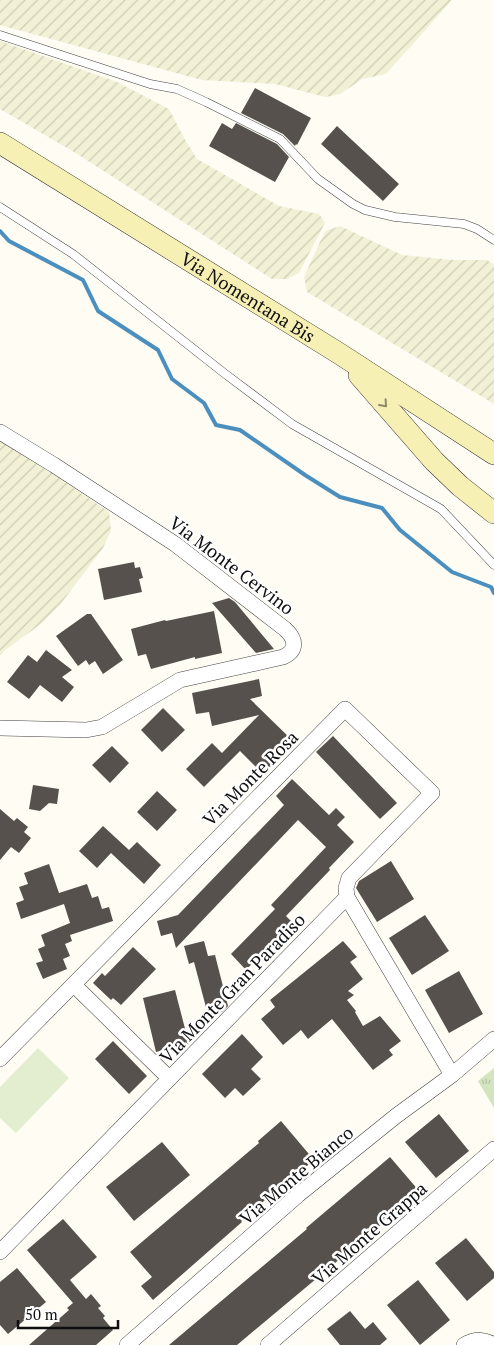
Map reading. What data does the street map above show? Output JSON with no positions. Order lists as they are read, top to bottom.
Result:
{
  "streets": {
    "main road": ["Via Nomentana Bis"],
    "street": [
      "Via Monte Cervino",
      "Via Monte Rosa",
      "Via Monte Gran Paradiso",
      "Via Monte Bianco",
      "Via Monte Grappa"
    ]
  },
  "crossings": [
    ["Via Monte Rosa", "Via Monte Gran Paradiso"]
  ],
  "scale_bar": "50 m"
}
